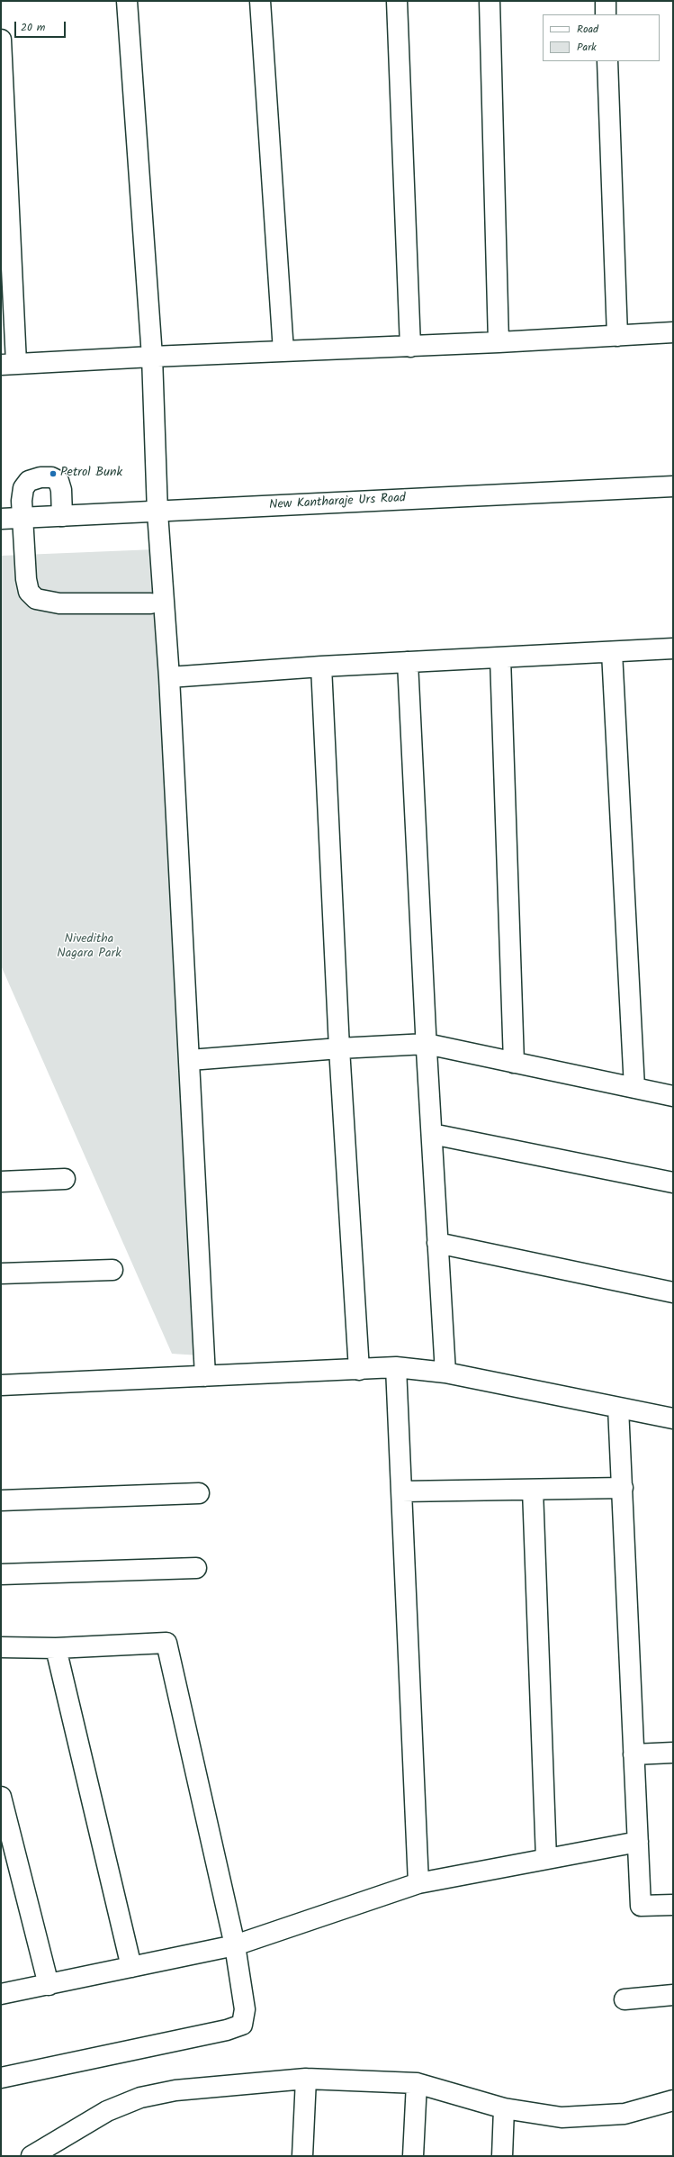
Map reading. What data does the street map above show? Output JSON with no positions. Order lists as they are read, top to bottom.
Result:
{
  "streets": {
    "street": ["New Kantharaje Urs Road"]
  },
  "parks": ["Niveditha Nagara Park"],
  "places": ["Petrol Bunk"],
  "legend": ["Road", "Park"],
  "scale_bar": "20 m"
}
